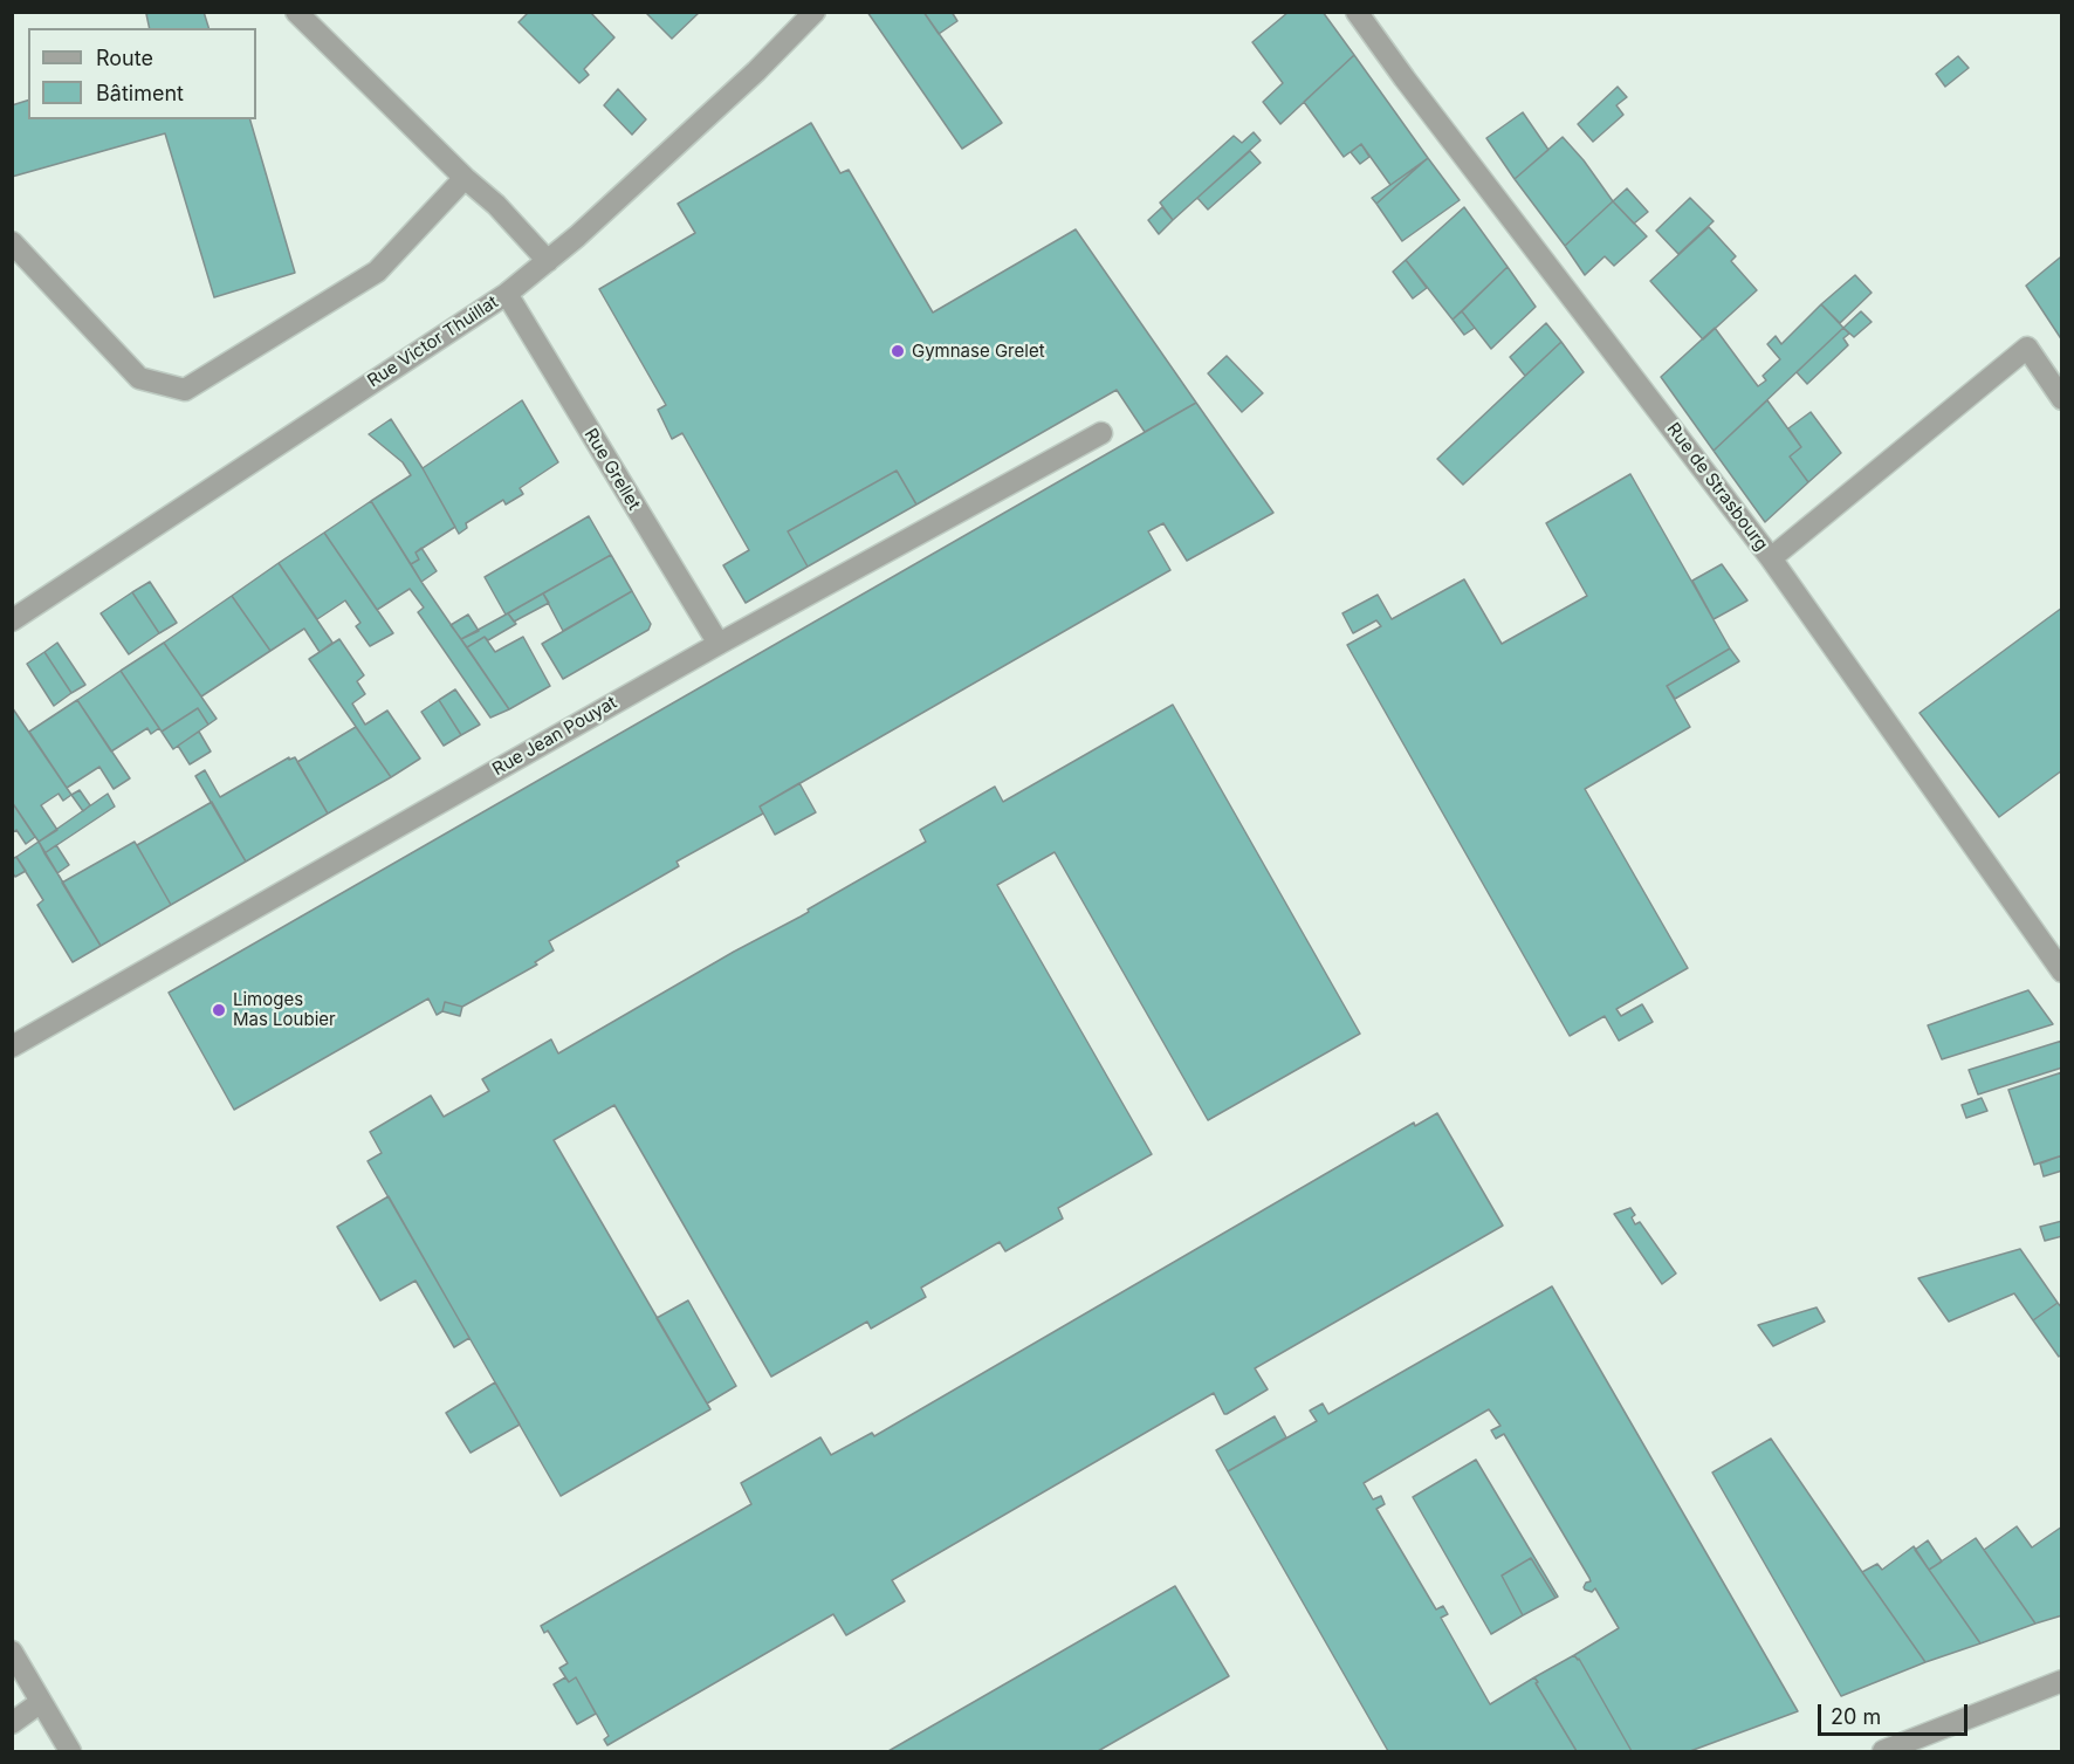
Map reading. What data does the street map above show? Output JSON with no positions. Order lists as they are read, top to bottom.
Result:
{
  "streets": {
    "street": [
      "Rue Victor Thuillat",
      "Rue Grellet",
      "Rue de Strasbourg",
      "Rue Jean Pouyat"
    ]
  },
  "crossings": [
    ["Rue Victor Thuillat", "Rue Grellet"],
    ["Rue Grellet", "Rue Jean Pouyat"]
  ],
  "places": ["Gymnase Grelet", "Limoges Mas Loubier"],
  "legend": ["Route", "Bâtiment"],
  "scale_bar": "20 m"
}
